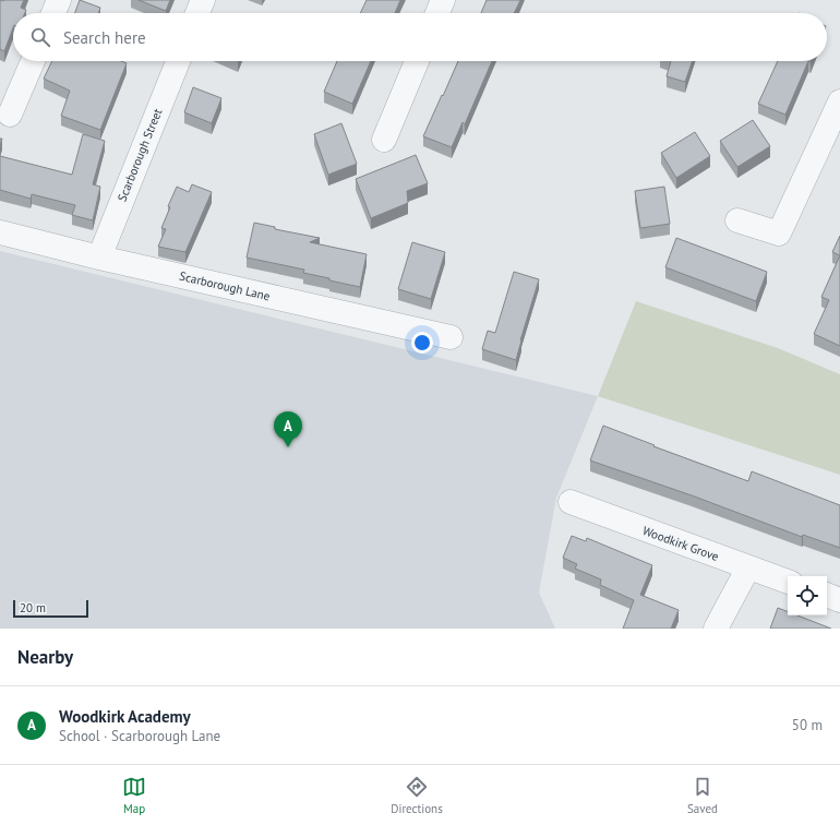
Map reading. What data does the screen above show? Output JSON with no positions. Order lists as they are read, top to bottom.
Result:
{
  "streets": {
    "street": ["Scarborough Street", "Scarborough Lane", "Woodkirk Grove"]
  },
  "crossings": [
    ["Scarborough Street", "Scarborough Lane"]
  ],
  "scale_bar": "20 m",
  "page": {
    "search": "Search here",
    "pins": "A",
    "scale": "20 m",
    "heading": "Nearby",
    "list": [
      {
        "mark": "A",
        "name": "Woodkirk Academy",
        "note": "School · Scarborough Lane",
        "value": "50 m"
      }
    ],
    "nav": ["Map", "Directions", "Saved"]
  }
}
